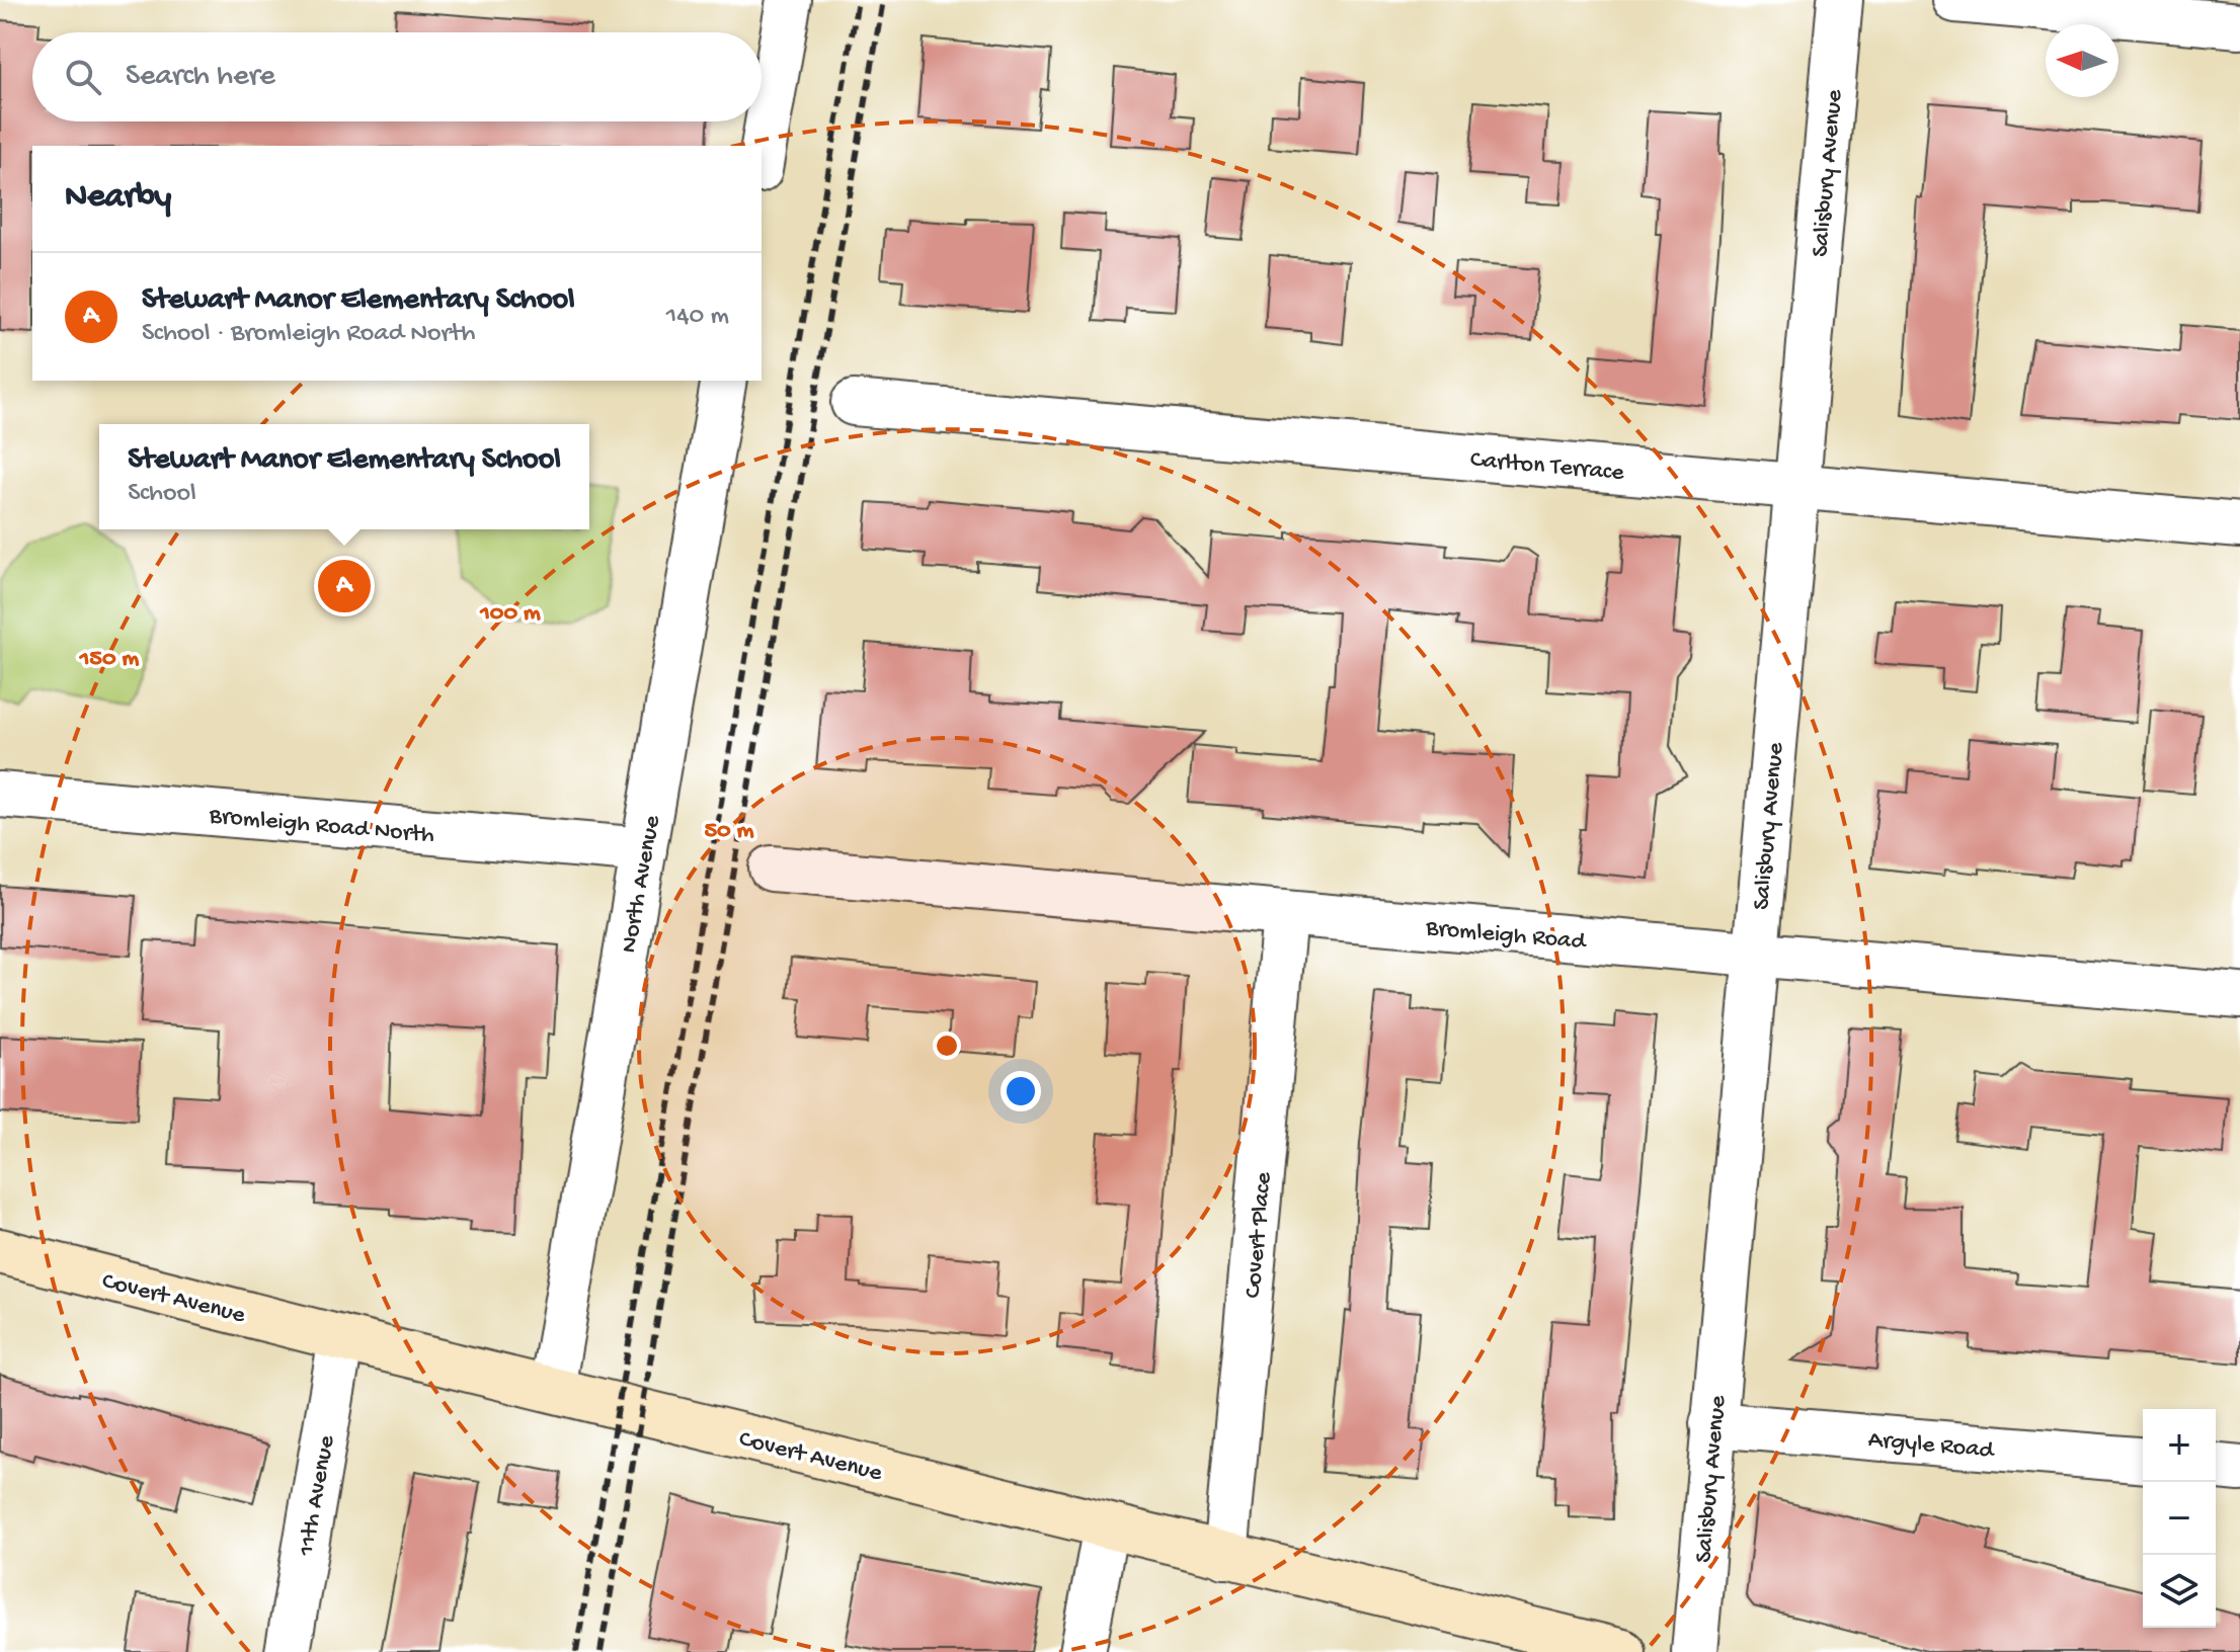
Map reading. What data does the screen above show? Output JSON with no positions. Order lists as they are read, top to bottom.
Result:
{
  "streets": {
    "main road": ["Covert Avenue"],
    "street": [
      "Salisbury Avenue",
      "Carlton Terrace",
      "Bromleigh Road North",
      "North Avenue",
      "Bromleigh Road",
      "Covert Place",
      "Argyle Road",
      "11th Avenue"
    ]
  },
  "crossings": [
    ["Salisbury Avenue", "Carlton Terrace"],
    ["Salisbury Avenue", "Bromleigh Road"],
    ["Salisbury Avenue", "Argyle Road"],
    ["Bromleigh Road North", "North Avenue"],
    ["North Avenue", "Covert Avenue"],
    ["Bromleigh Road", "Covert Place"],
    ["Covert Place", "Covert Avenue"],
    ["Covert Avenue", "11th Avenue"]
  ],
  "north": "left",
  "page": {
    "search": "Search here",
    "heading": "Nearby",
    "list": [
      {
        "mark": "A",
        "name": "Stewart Manor Elementary School",
        "note": "School · Bromleigh Road North",
        "value": "140 m"
      }
    ],
    "popup": ["Stewart Manor Elementary School", "School"],
    "pins": "A",
    "map_buttons": ["+", "−"]
  },
  "rings": ["100 m", "150 m", "50 m"]
}
